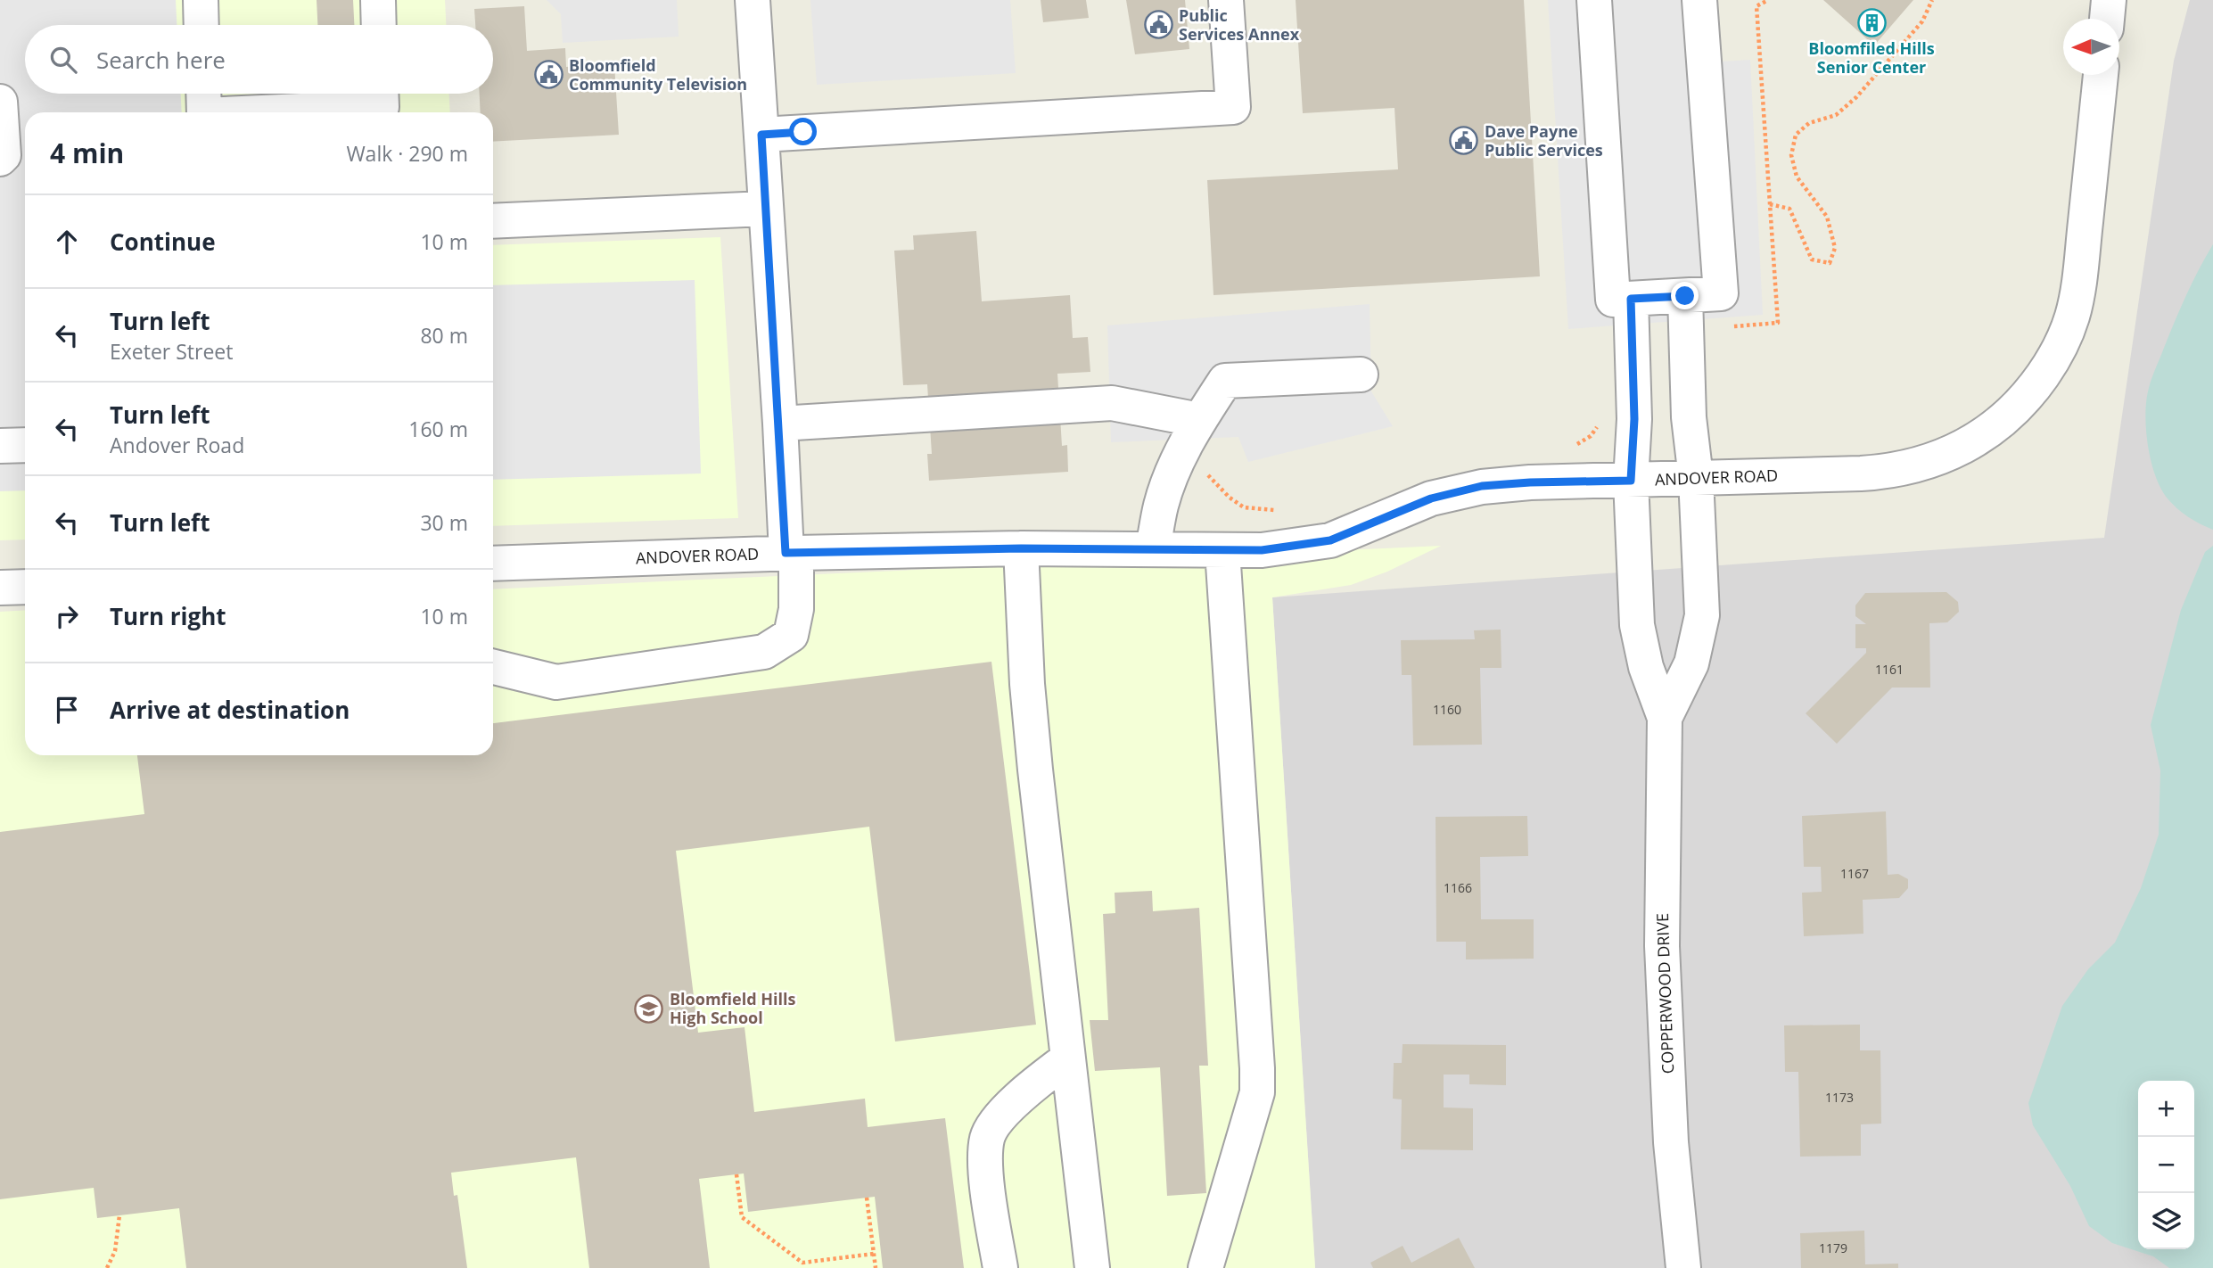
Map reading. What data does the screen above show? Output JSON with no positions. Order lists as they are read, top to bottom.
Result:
{
  "streets": {
    "street": ["ANDOVER ROAD", "COPPERWOOD DRIVE"]
  },
  "crossings": [
    ["ANDOVER ROAD", "COPPERWOOD DRIVE"]
  ],
  "places": {
    "building": ["Bloomfiled Hills Senior Center"],
    "public building": ["Public Services Annex", "Bloomfield Community Television", "Dave Payne Public Services"],
    "school or university": ["Bloomfield Hills High School"]
  },
  "house_numbers": [
    "1161",
    "1160",
    "1167",
    "1166",
    "1173",
    "1179"
  ],
  "north": "left",
  "page": {
    "search": "Search here",
    "heading": ["4 min", "Walk · 290 m"],
    "list": [
      ["Continue", "10 m"],
      ["Turn left", "Exeter Street", "80 m"],
      ["Turn left", "Andover Road", "160 m"],
      ["Turn left", "30 m"],
      ["Turn right", "10 m"],
      "Arrive at destination"
    ],
    "map_buttons": ["+", "−"]
  }
}
